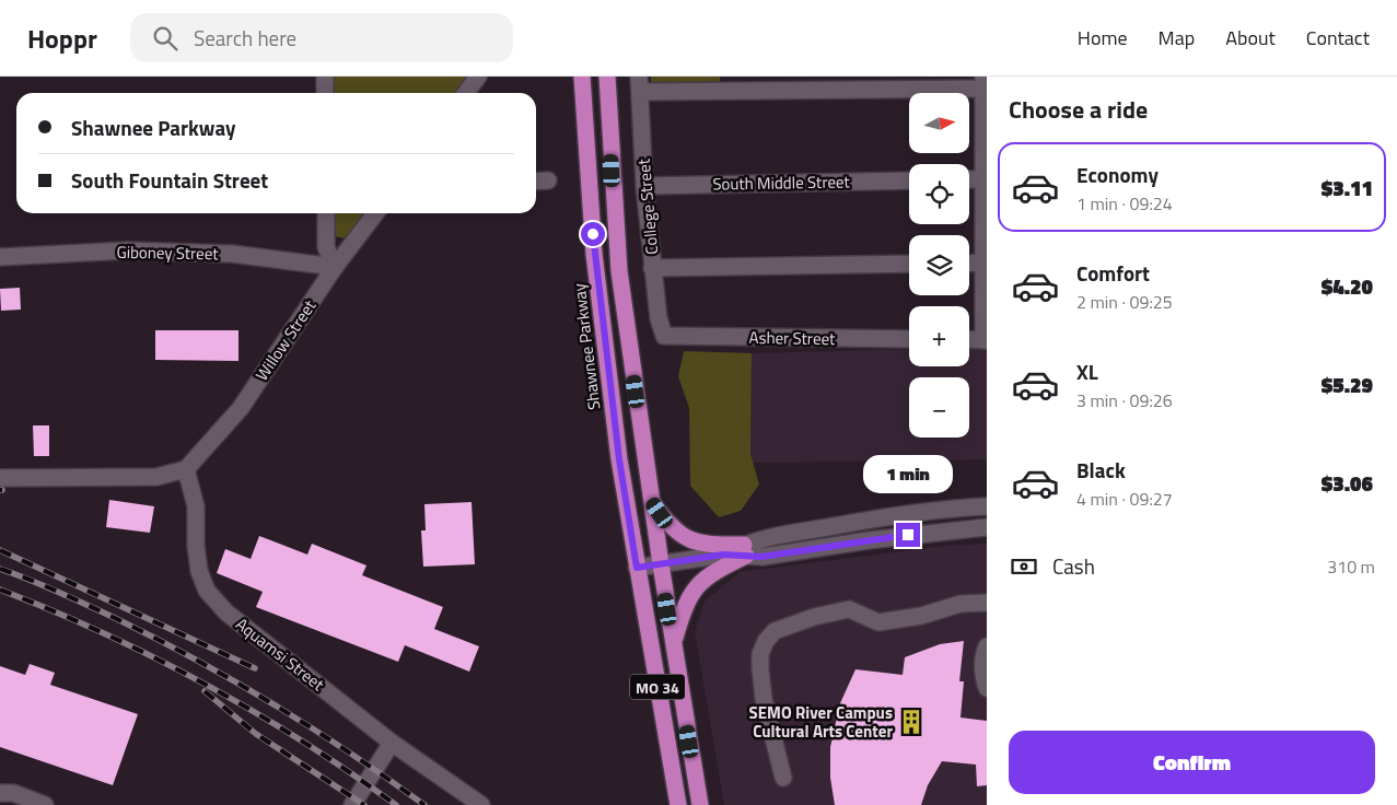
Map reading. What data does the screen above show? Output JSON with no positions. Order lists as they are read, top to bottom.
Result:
{
  "streets": {
    "highway": ["Shawnee Parkway", "MO 34"],
    "street": [
      "South Middle Street",
      "College Street",
      "Giboney Street",
      "Asher Street",
      "Willow Street",
      "Aquamsi Street"
    ]
  },
  "crossings": [
    ["South Middle Street", "College Street"],
    ["College Street", "Asher Street"],
    ["Giboney Street", "Willow Street"],
    ["Willow Street", "Aquamsi Street"]
  ],
  "places": {
    "building": ["SEMO River Campus Cultural Arts Center"]
  },
  "north": "right",
  "page": {
    "header": "Hoppr",
    "search": "Search here",
    "nav": [
      "Home",
      "Map",
      "About",
      "Contact"
    ],
    "heading": "Choose a ride",
    "map_buttons": ["+", "−"],
    "banner": ["Shawnee Parkway", "South Fountain Street"],
    "list": [
      {
        "name": "Economy",
        "note": "1 min · 09:24",
        "value": "$3.11"
      },
      {
        "name": "Comfort",
        "note": "2 min · 09:25",
        "value": "$4.20"
      },
      {
        "name": "XL",
        "note": "3 min · 09:26",
        "value": "$5.29"
      },
      {
        "name": "Black",
        "note": "4 min · 09:27",
        "value": "$3.06"
      }
    ],
    "bubble": "1 min",
    "pay": ["Cash", "310 m"],
    "buttons": "Confirm"
  }
}
